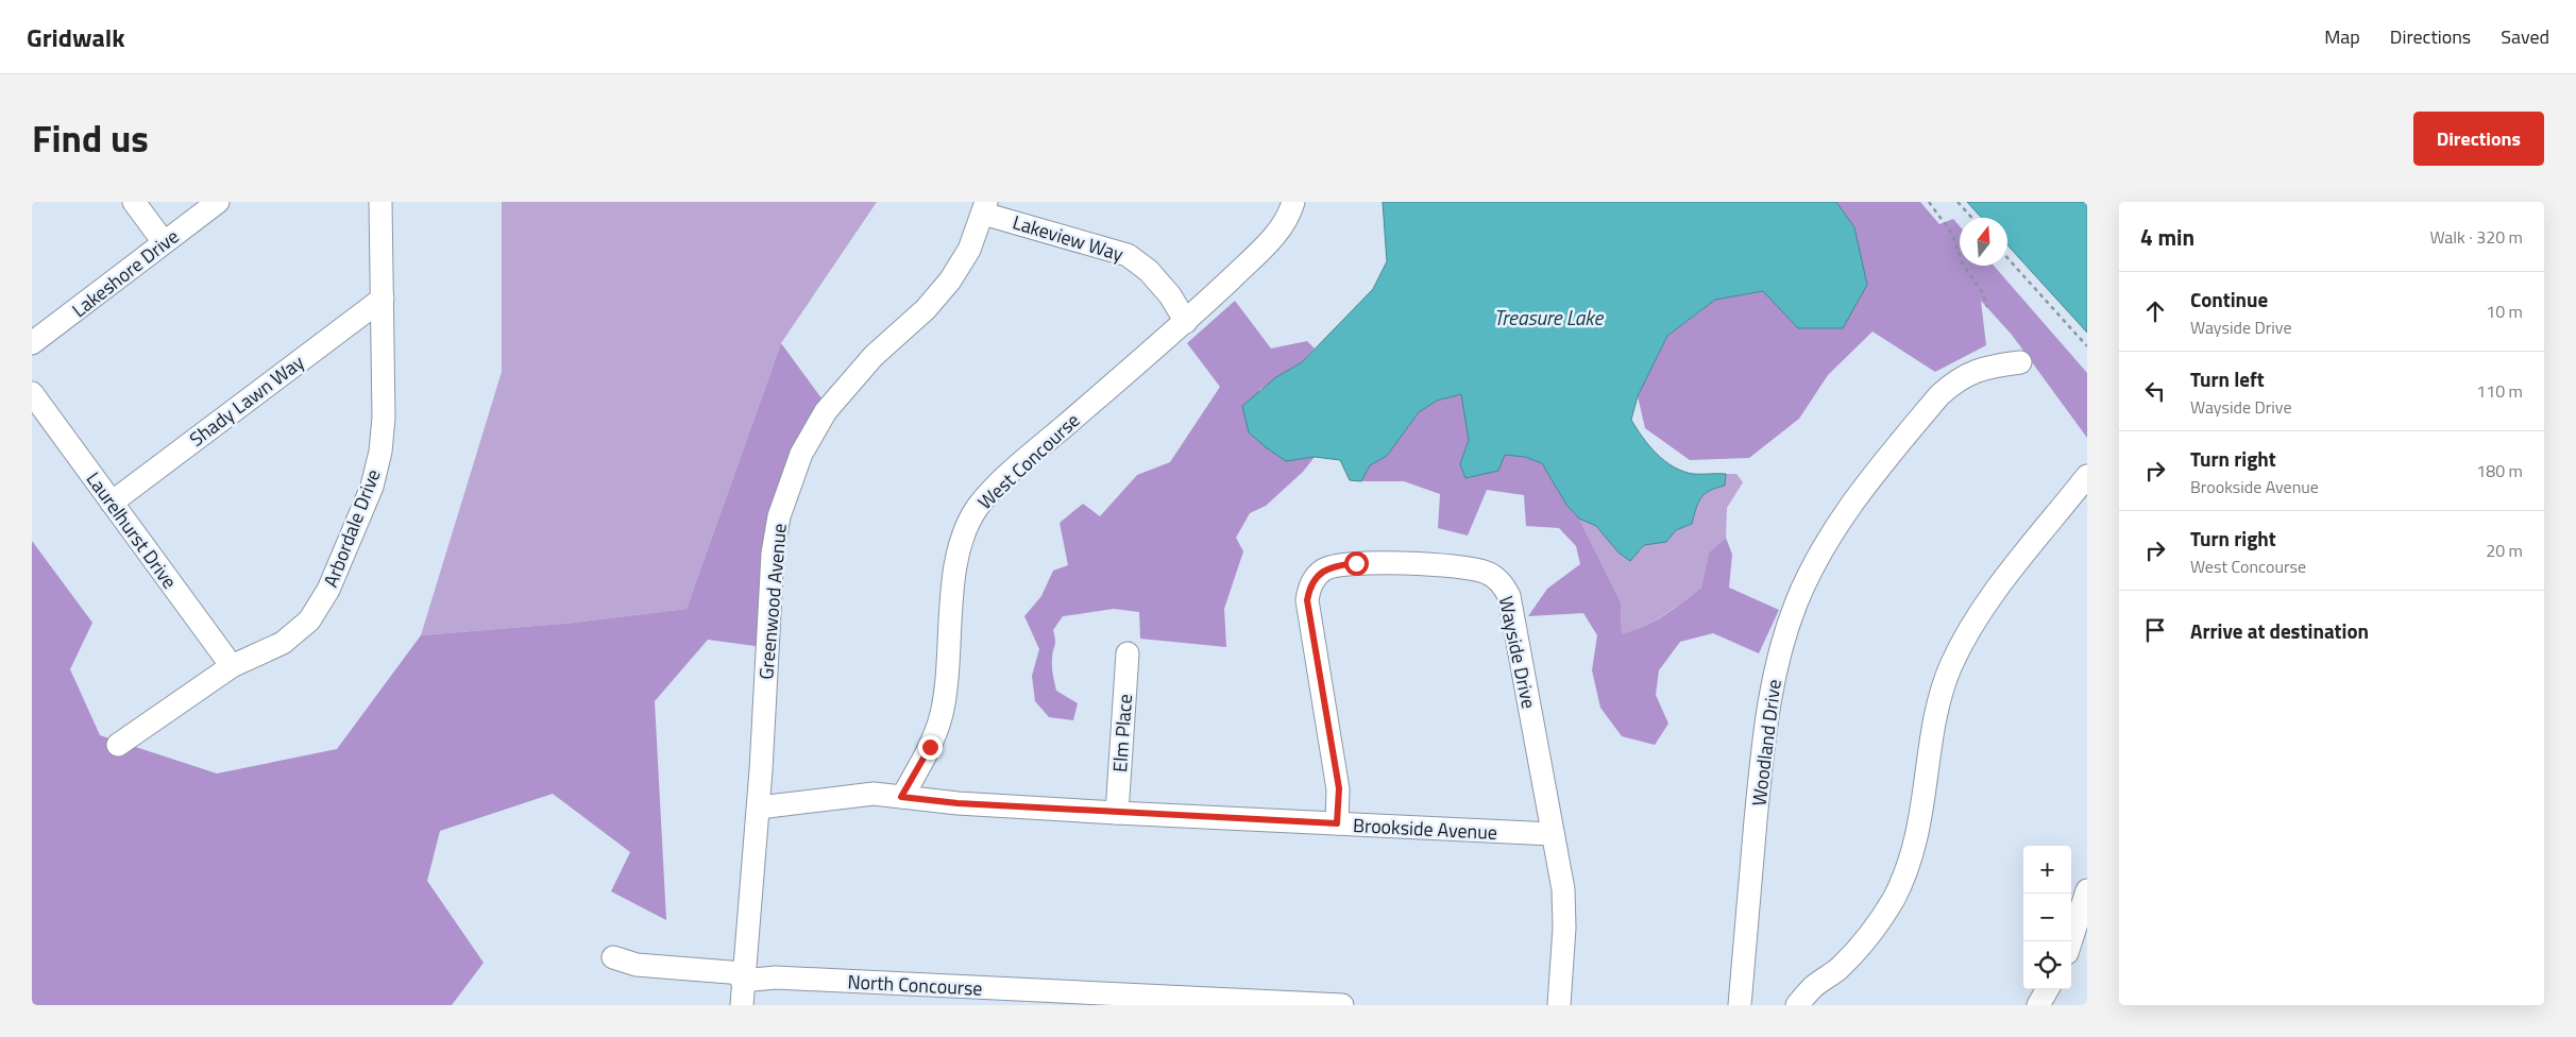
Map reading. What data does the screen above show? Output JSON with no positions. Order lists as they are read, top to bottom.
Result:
{
  "streets": {
    "street": [
      "Lakeview Way",
      "Lakeshore Drive",
      "Shady Lawn Way",
      "West Concourse",
      "Arbordale Drive",
      "Laurelhurst Drive",
      "Greenwood Avenue",
      "Wayside Drive",
      "Elm Place",
      "Woodland Drive",
      "Brookside Avenue",
      "North Concourse"
    ]
  },
  "crossings": [
    ["Lakeview Way", "West Concourse"],
    ["Lakeview Way", "Greenwood Avenue"],
    ["Shady Lawn Way", "Arbordale Drive"],
    ["Shady Lawn Way", "Laurelhurst Drive"],
    ["West Concourse", "Brookside Avenue"],
    ["Arbordale Drive", "Laurelhurst Drive"],
    ["Greenwood Avenue", "Brookside Avenue"],
    ["Greenwood Avenue", "North Concourse"],
    ["Wayside Drive", "Brookside Avenue"],
    ["Elm Place", "Brookside Avenue"]
  ],
  "water": ["Treasure Lake"],
  "north": "top",
  "page": {
    "header": "Gridwalk",
    "nav": ["Map", "Directions", "Saved"],
    "title": "Find us",
    "buttons": "Directions",
    "heading": ["4 min", "Walk · 320 m"],
    "list": [
      ["Continue", "Wayside Drive", "10 m"],
      ["Turn left", "Wayside Drive", "110 m"],
      ["Turn right", "Brookside Avenue", "180 m"],
      ["Turn right", "West Concourse", "20 m"],
      "Arrive at destination"
    ],
    "map_buttons": ["+", "−"]
  }
}
